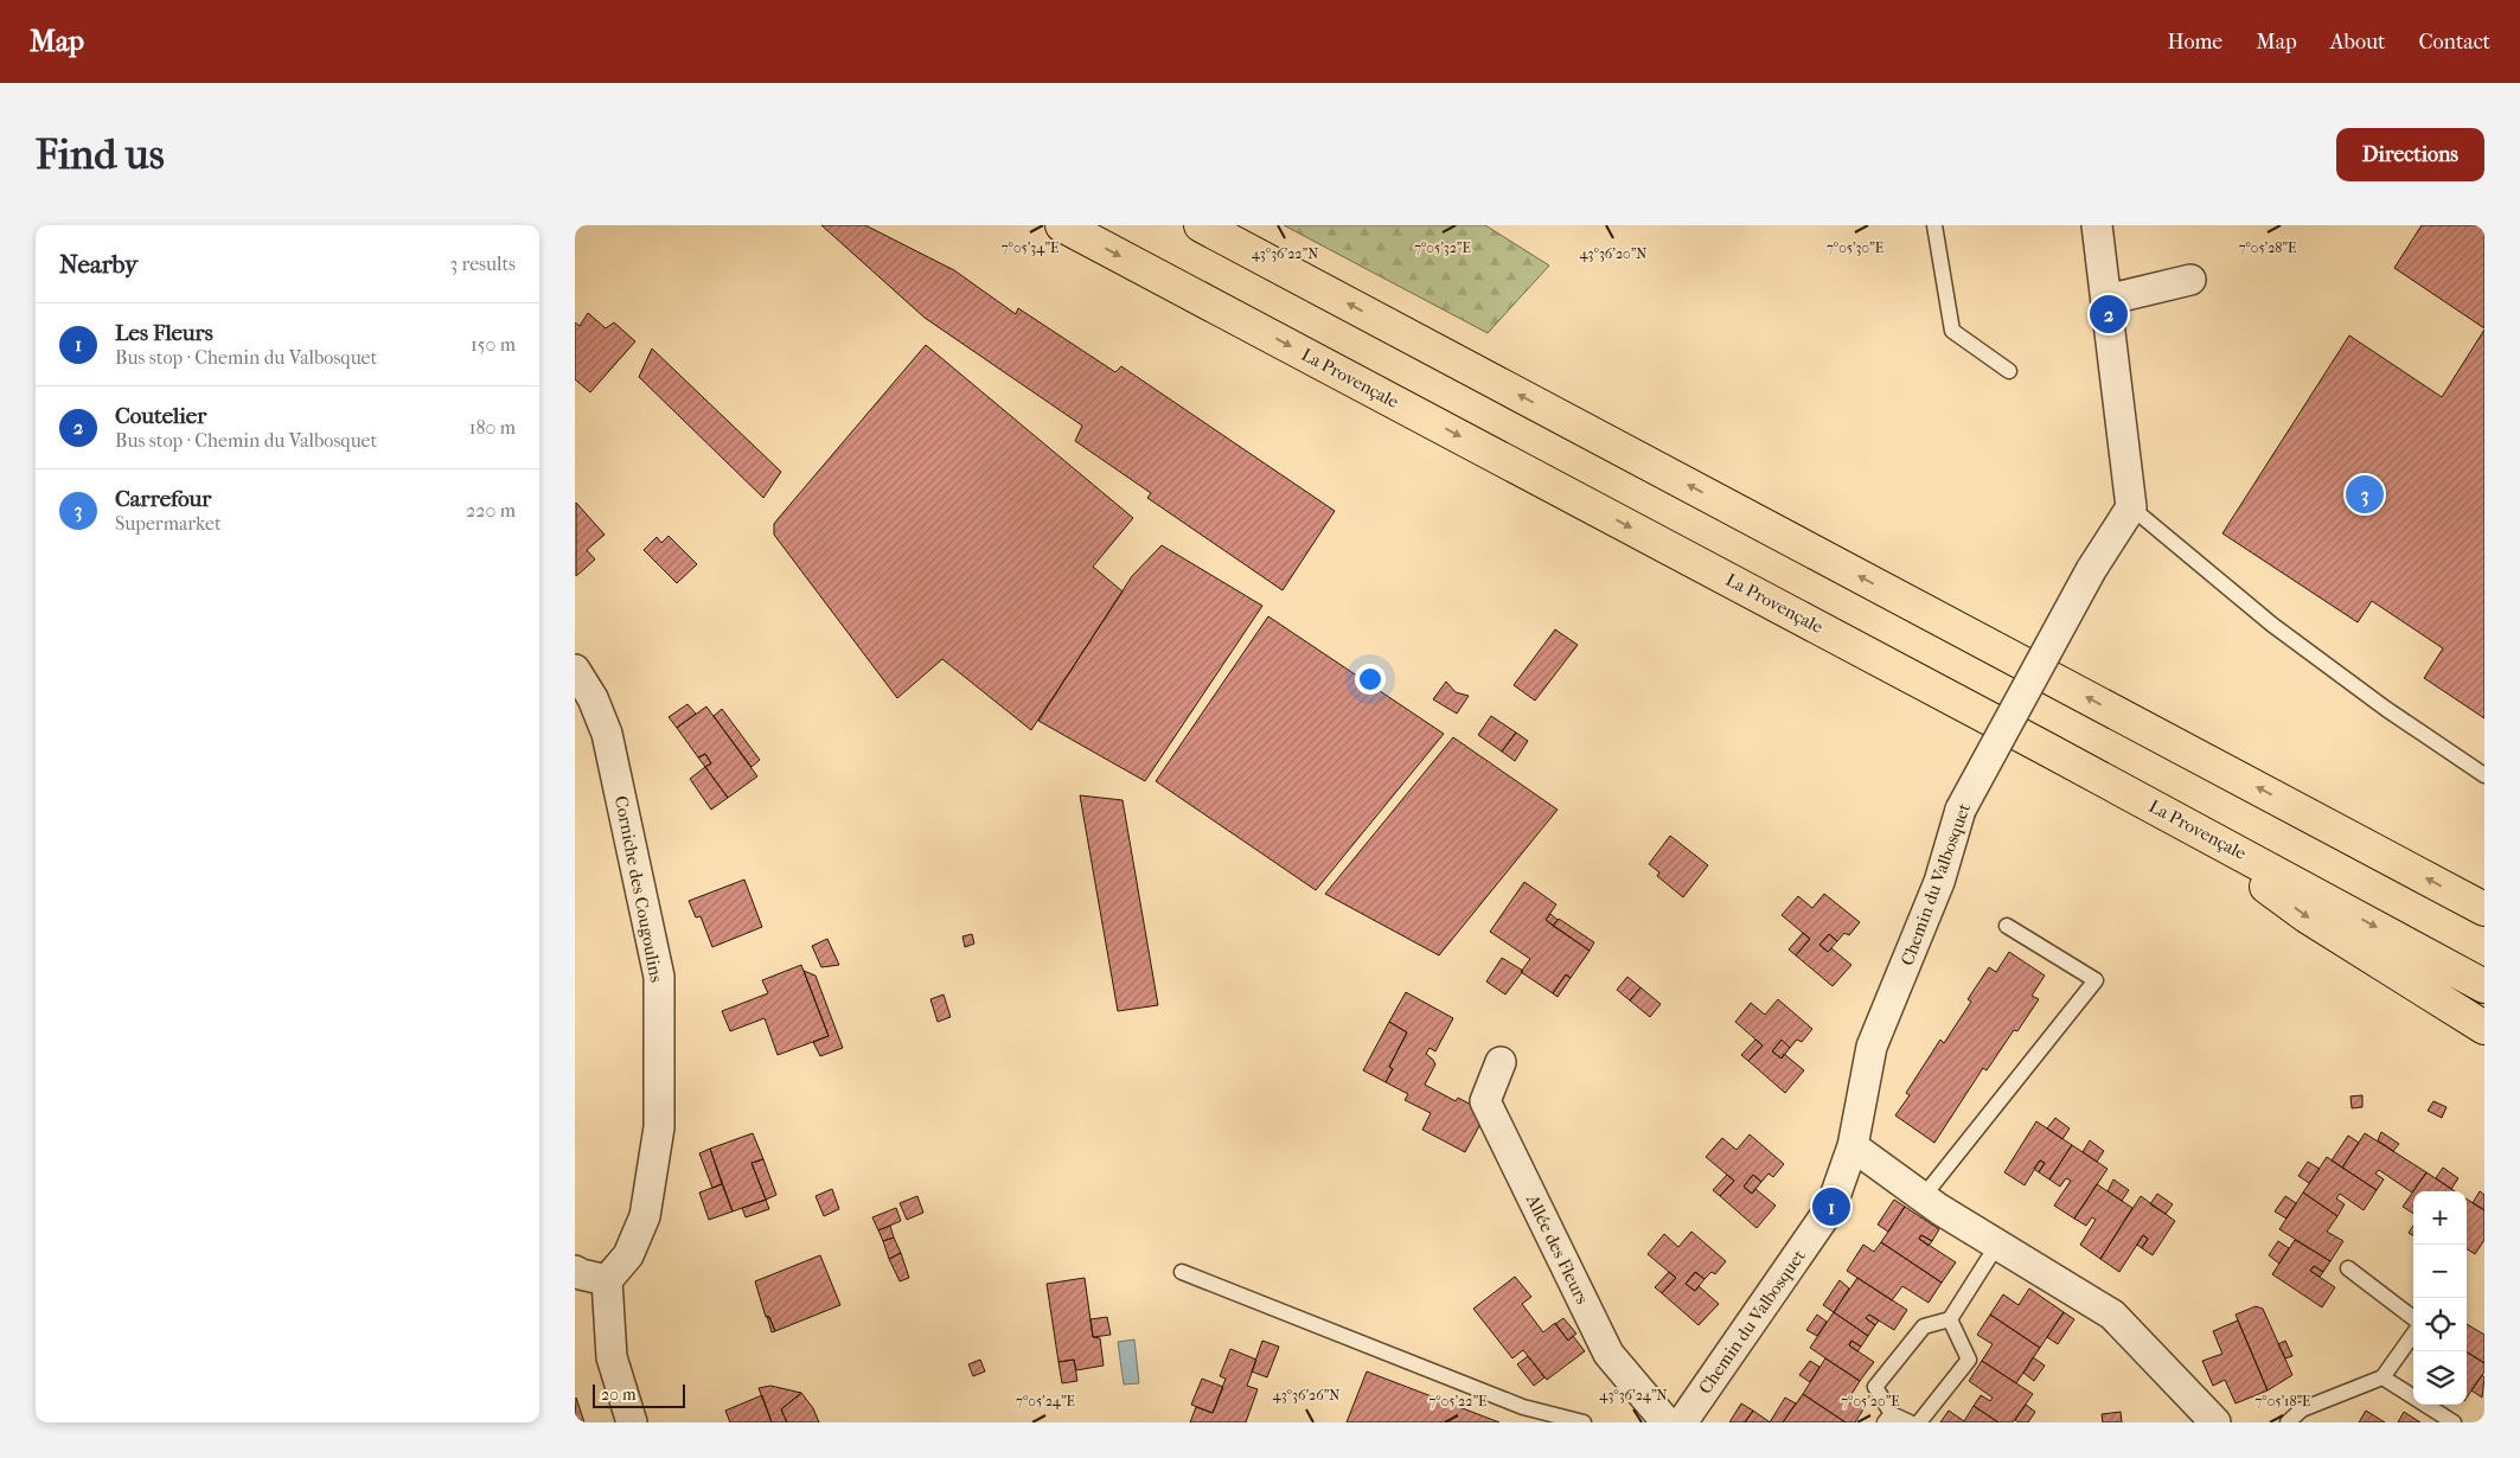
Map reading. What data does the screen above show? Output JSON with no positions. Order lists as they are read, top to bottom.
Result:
{
  "streets": {
    "highway": ["La Provençale"],
    "street": ["Chemin du Valbosquet", "Corniche des Cougoulins", "Allée des Fleurs"]
  },
  "scale_bar": "20 m",
  "page": {
    "header": "Map",
    "nav": [
      "Home",
      "Map",
      "About",
      "Contact"
    ],
    "buttons": "Directions",
    "title": "Find us",
    "heading": ["Nearby", "3 results"],
    "pins": ["2", "3", "1"],
    "list": [
      {
        "mark": "1",
        "name": "Les Fleurs",
        "note": "Bus stop · Chemin du Valbosquet",
        "value": "150 m"
      },
      {
        "mark": "2",
        "name": "Coutelier",
        "note": "Bus stop · Chemin du Valbosquet",
        "value": "180 m"
      },
      {
        "mark": "3",
        "name": "Carrefour",
        "note": "Supermarket",
        "value": "220 m"
      }
    ],
    "map_buttons": ["+", "−"],
    "scale": "20 m"
  },
  "coordinates": [
    "7°05'34\"E",
    "7°05'32\"E",
    "7°05'30\"E",
    "7°05'28\"E",
    "43°36'22\"N",
    "43°36'20\"N",
    "43°36'26\"N",
    "43°36'24\"N",
    "7°05'24\"E",
    "7°05'22\"E",
    "7°05'20\"E",
    "7°05'18\"E"
  ]
}
